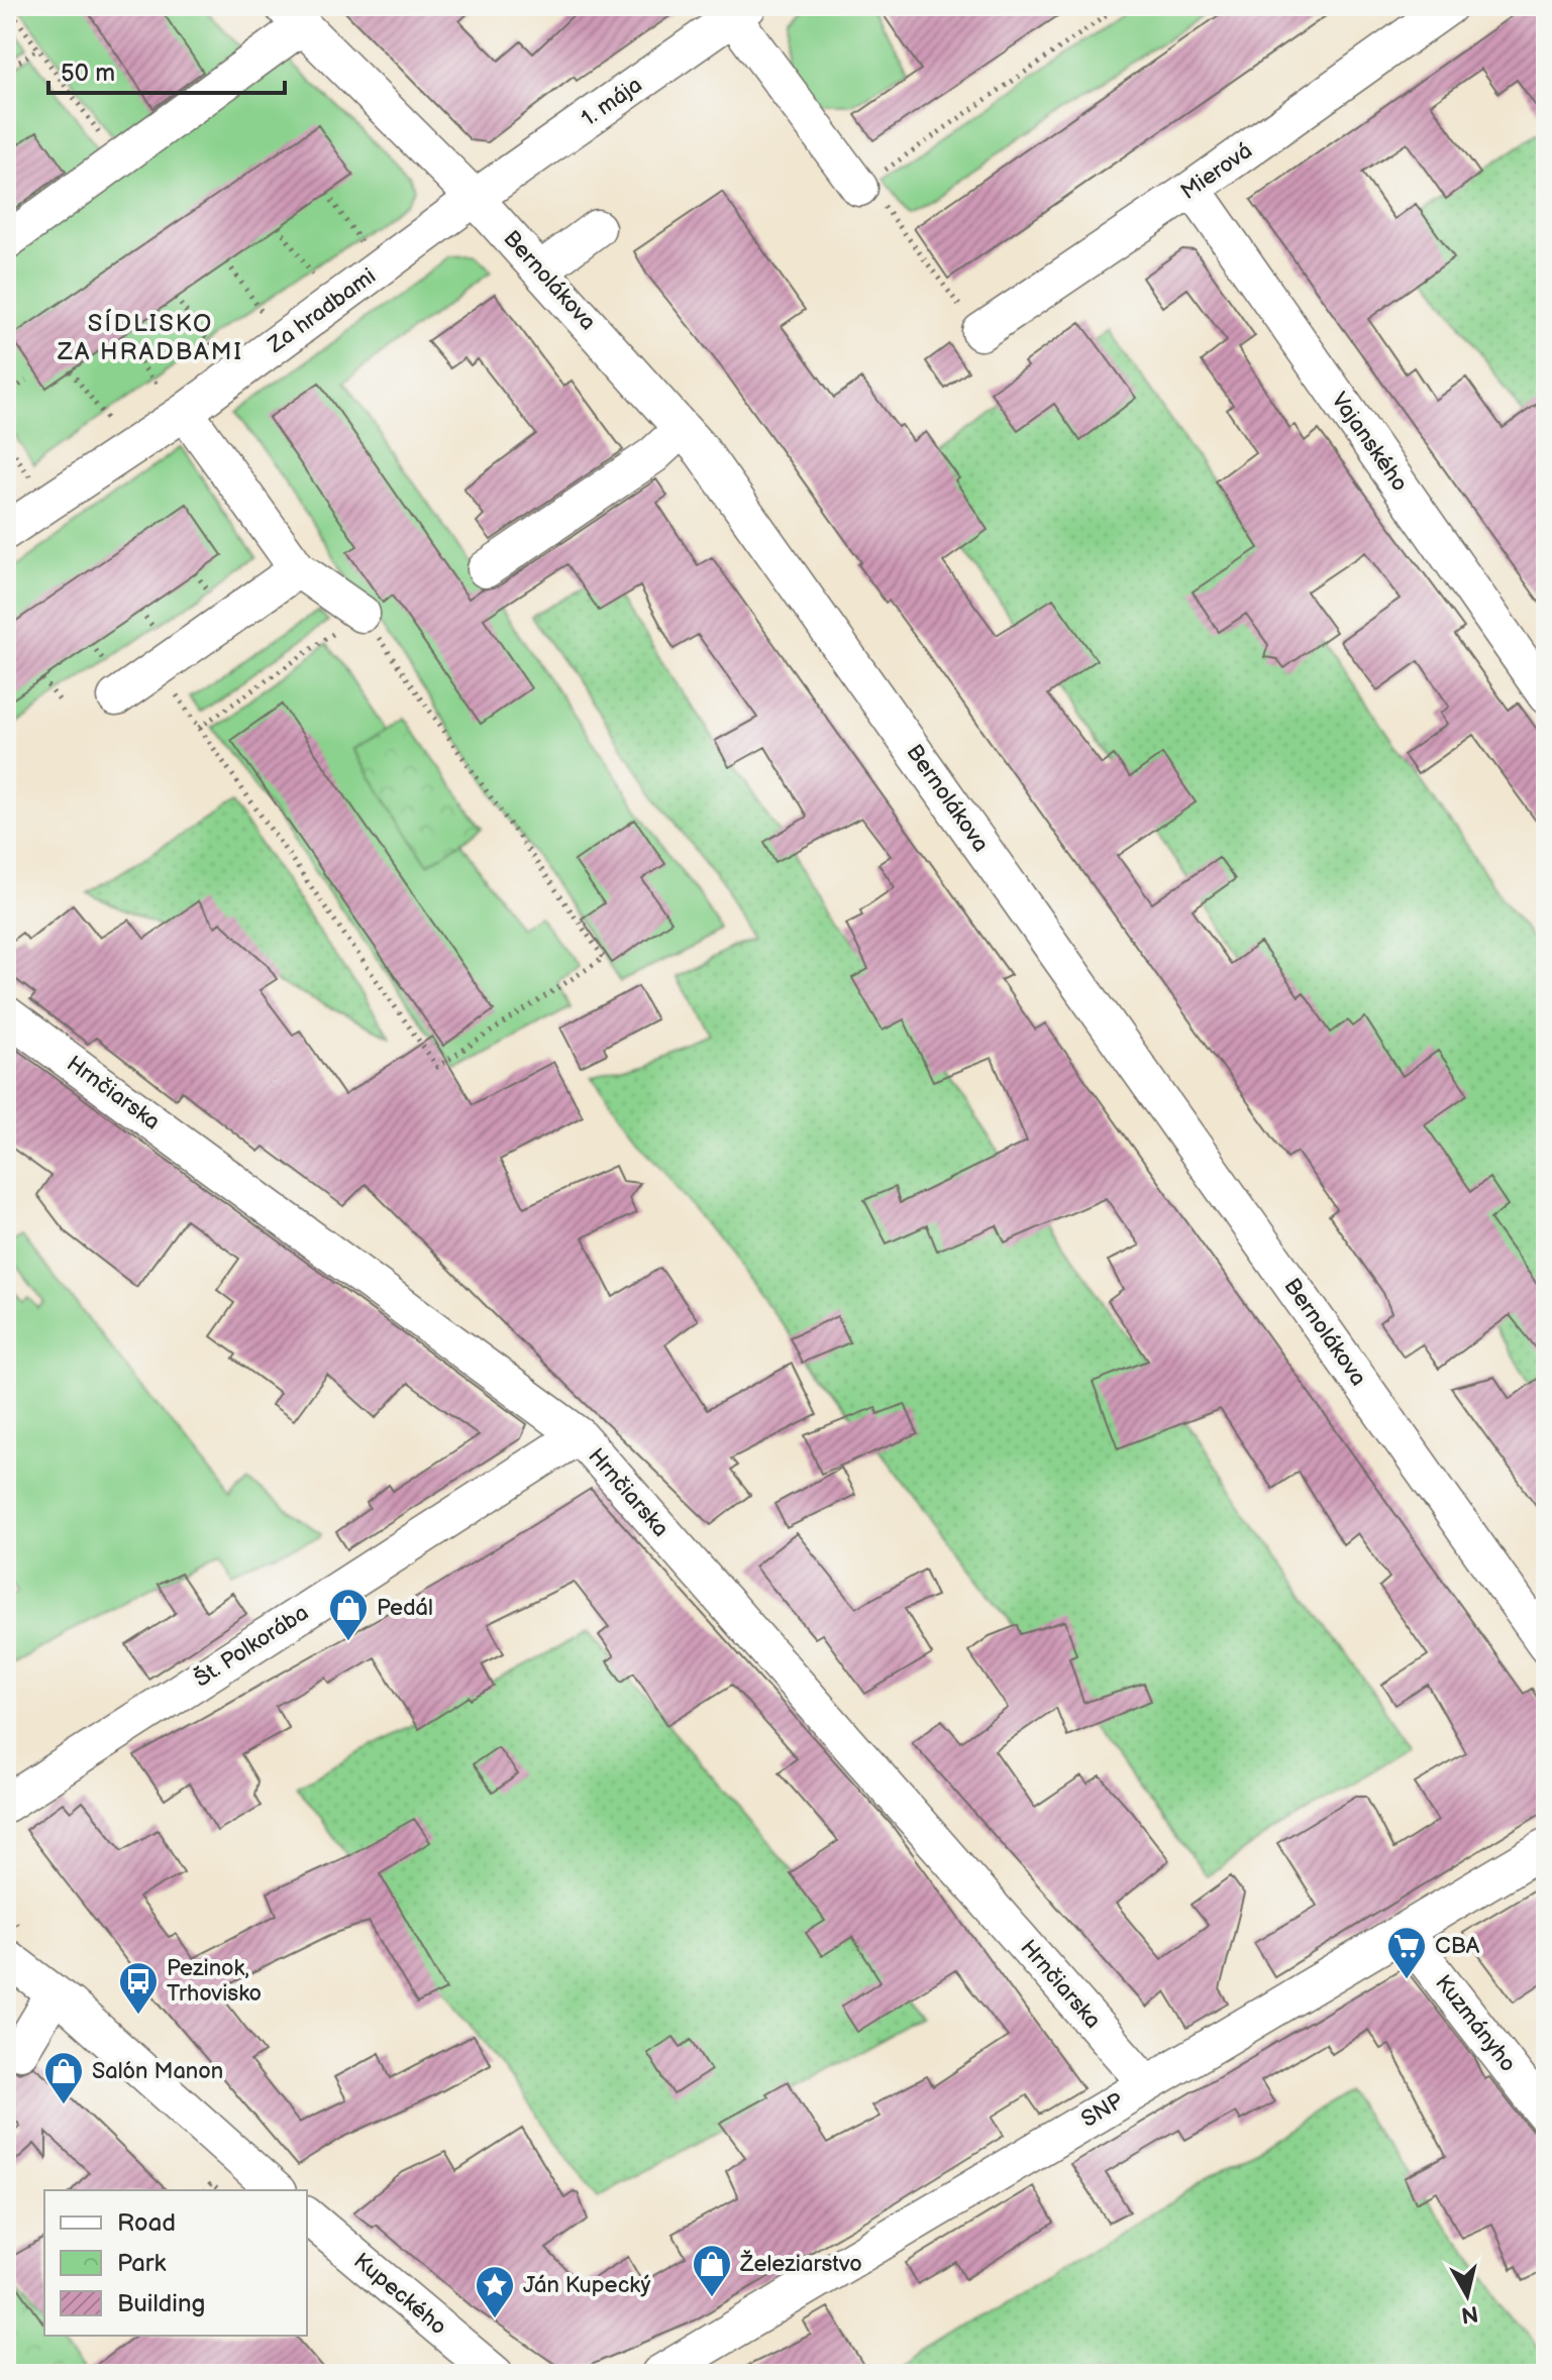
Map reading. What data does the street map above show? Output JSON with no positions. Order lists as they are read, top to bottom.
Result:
{
  "streets": {
    "street": [
      "1. mája",
      "Mierová",
      "Bernolákova",
      "Za hradbami",
      "Vajanského",
      "Hrnčiarska",
      "Št. Polkorába",
      "Kuzmányho",
      "SNP",
      "Kupeckého"
    ]
  },
  "crossings": [
    ["1. mája", "Bernolákova"],
    ["1. mája", "Za hradbami"],
    ["Mierová", "Vajanského"],
    ["Bernolákova", "Za hradbami"],
    ["Hrnčiarska", "Št. Polkorába"],
    ["Hrnčiarska", "SNP"],
    ["Kuzmányho", "SNP"]
  ],
  "districts": ["SÍDLISKO ZA HRADBAMI"],
  "places": {
    "shop": ["Pedál", "Salón Manon", "Železiarstvo"],
    "supermarket": ["CBA"],
    "bus stop": ["Pezinok, Trhovisko"],
    "place": ["Ján Kupecký"]
  },
  "legend": ["Road", "Park", "Building"],
  "scale_bar": "50 m",
  "north": "bottom"
}
